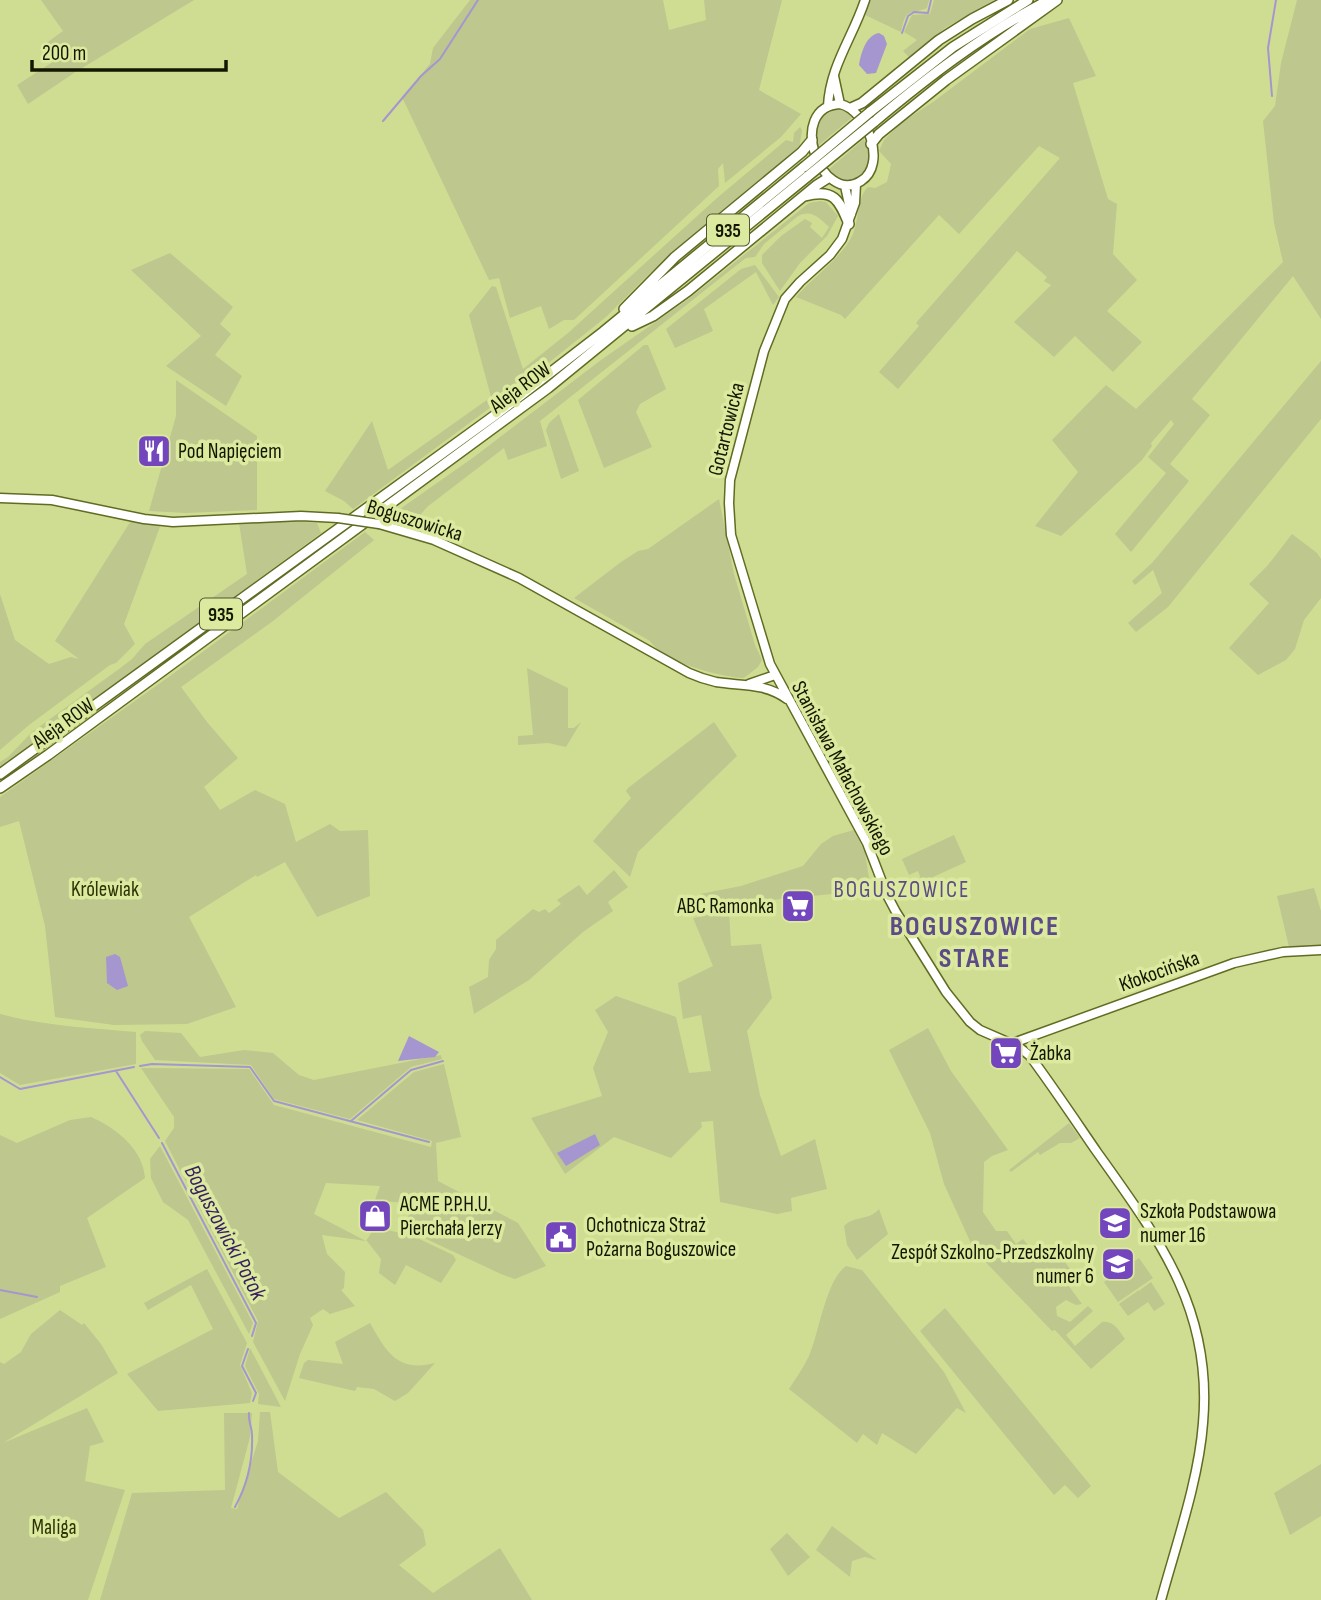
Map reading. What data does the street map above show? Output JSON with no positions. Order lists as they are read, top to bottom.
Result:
{
  "streets": {
    "main road": ["935", "Aleja ROW"],
    "street": [
      "Gotartowicka",
      "Boguszowicka",
      "Stanisława Małachowskiego",
      "Kłokocińska"
    ]
  },
  "crossings": [
    ["Gotartowicka", "Boguszowicka"],
    ["Gotartowicka", "Stanisława Małachowskiego"],
    ["Boguszowicka", "Stanisława Małachowskiego"],
    ["Stanisława Małachowskiego", "Kłokocińska"]
  ],
  "districts": ["BOGUSZOWICE", "BOGUSZOWICE STARE"],
  "water": ["Boguszowicki Potok"],
  "parks": ["Królewiak", "Maliga"],
  "places": {
    "restaurant": ["Pod Napięciem"],
    "supermarket": ["ABC Ramonka", "Żabka"],
    "shop": ["ACME P.P.H.U. Pierchała Jerzy"],
    "school or university": ["Szkoła Podstawowa numer 16", "Zespół Szkolno-Przedszkolny numer 6"],
    "public building": ["Ochotnicza Straż Pożarna Boguszowice"]
  },
  "scale_bar": "200 m"
}
